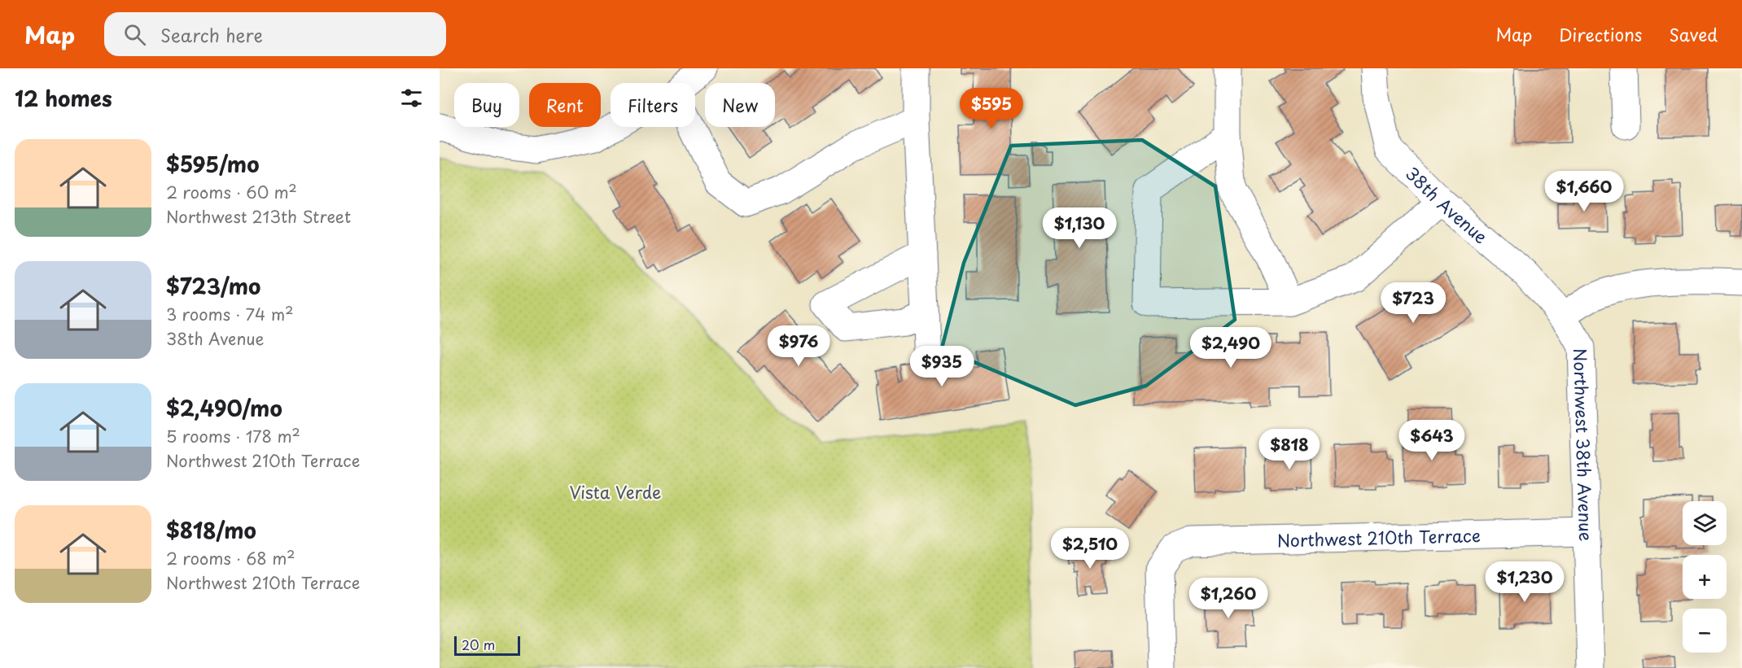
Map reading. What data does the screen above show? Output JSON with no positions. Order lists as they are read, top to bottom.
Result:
{
  "streets": {
    "street": ["38th Avenue", "Northwest 38th Avenue", "Northwest 210th Terrace"]
  },
  "crossings": [
    ["38th Avenue", "Northwest 38th Avenue"],
    ["Northwest 38th Avenue", "Northwest 210th Terrace"]
  ],
  "parks": ["Vista Verde"],
  "scale_bar": "20 m",
  "page": {
    "header": "Map",
    "search": "Search here",
    "nav": ["Map", "Directions", "Saved"],
    "heading": "12 homes",
    "chip": [
      "Buy",
      "Rent",
      "Filters",
      "New"
    ],
    "price": [
      "$595",
      "$1,660",
      "$1,130",
      "$723",
      "$976",
      "$2,490",
      "$935",
      "$643",
      "$818",
      "$2,510",
      "$1,230",
      "$1,260"
    ],
    "list": [
      {
        "name": "$595/mo",
        "note": "2 rooms · 60 m² · Northwest 213th Street"
      },
      {
        "name": "$723/mo",
        "note": "3 rooms · 74 m² · 38th Avenue"
      },
      {
        "name": "$2,490/mo",
        "note": "5 rooms · 178 m² · Northwest 210th Terrace"
      },
      {
        "name": "$818/mo",
        "note": "2 rooms · 68 m² · Northwest 210th Terrace"
      }
    ],
    "map_buttons": ["+", "−"],
    "scale": "20 m"
  }
}
